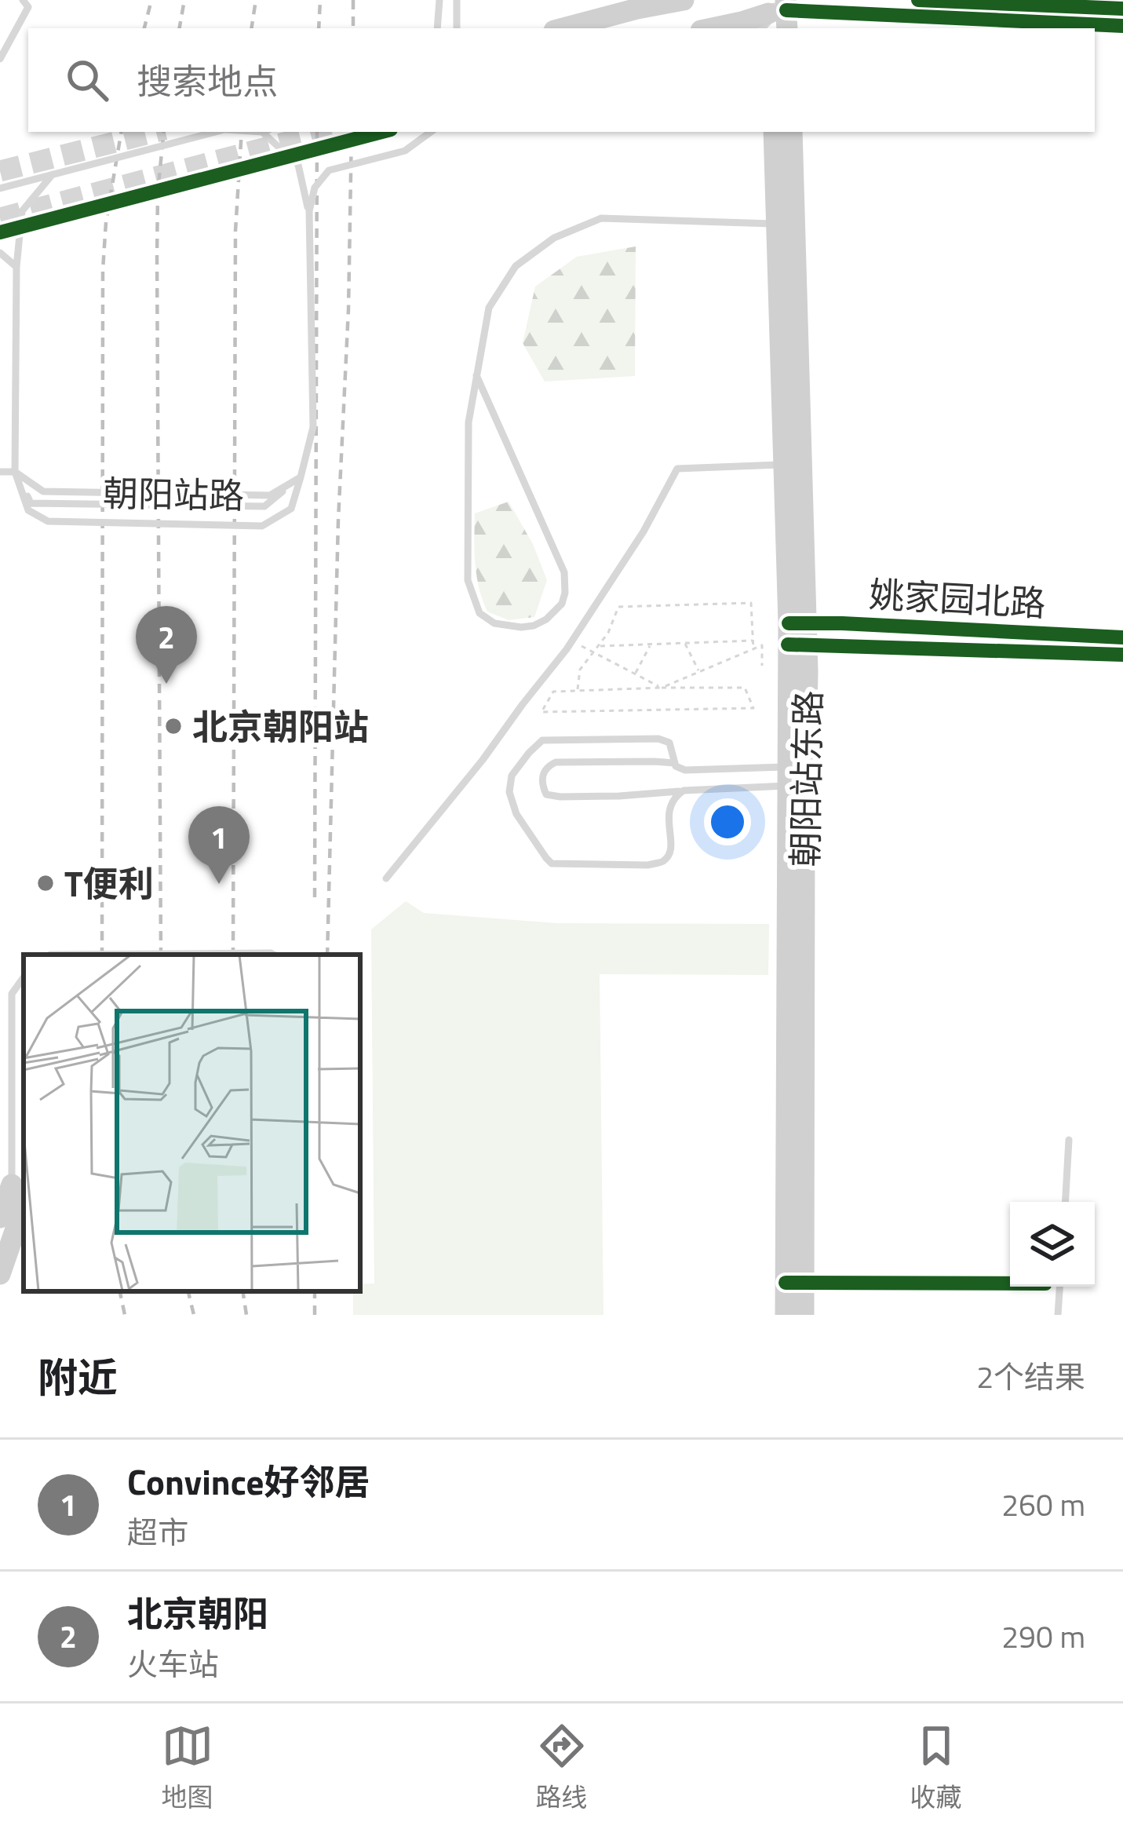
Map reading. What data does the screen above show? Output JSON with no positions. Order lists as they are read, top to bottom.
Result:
{
  "streets": {
    "main road": ["朝阳站东路"],
    "street": ["姚家园北路"],
    "lane": ["朝阳站路"]
  },
  "crossings": [
    ["姚家园北路", "朝阳站东路"]
  ],
  "places": ["北京朝阳站", "T便利"],
  "page": {
    "search": "搜索地点",
    "pins": ["2", "1"],
    "heading": ["附近", "2个结果"],
    "list": [
      {
        "mark": "1",
        "name": "Convince好邻居",
        "note": "超市",
        "value": "260 m"
      },
      {
        "mark": "2",
        "name": "北京朝阳",
        "note": "火车站",
        "value": "290 m"
      }
    ],
    "nav": ["地图", "路线", "收藏"]
  }
}
